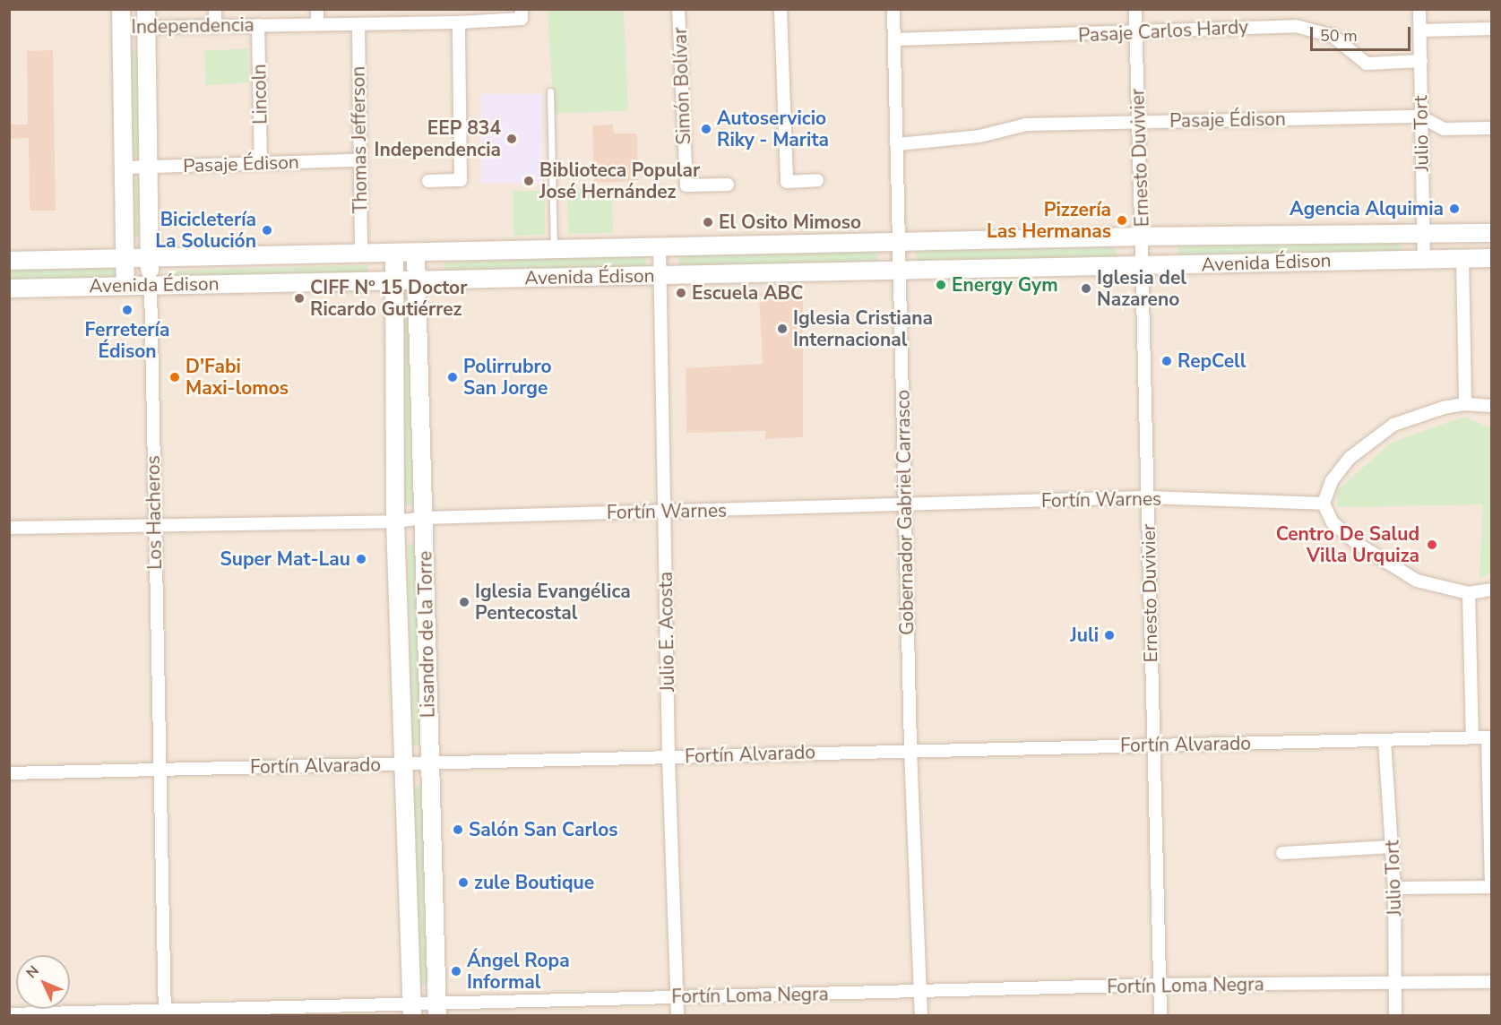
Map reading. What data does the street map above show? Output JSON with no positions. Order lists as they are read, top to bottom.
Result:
{
  "streets": {
    "main road": ["Avenida Édison", "Los Hacheros", "Lisandro de la Torre"],
    "street": [
      "Independencia",
      "Pasaje Carlos Hardy",
      "Simón Bolívar",
      "Lincoln",
      "Pasaje Édison",
      "Julio Tort",
      "Thomas Jefferson",
      "Ernesto Duvivier",
      "Fortín Warnes",
      "Gobernador Gabriel Carrasco",
      "Julio E. Acosta",
      "Fortín Alvarado",
      "Fortín Loma Negra"
    ]
  },
  "crossings": [
    ["Independencia", "Lincoln"],
    ["Independencia", "Thomas Jefferson"],
    ["Independencia", "Los Hacheros"],
    ["Pasaje Carlos Hardy", "Julio Tort"],
    ["Pasaje Carlos Hardy", "Ernesto Duvivier"],
    ["Pasaje Carlos Hardy", "Gobernador Gabriel Carrasco"],
    ["Lincoln", "Pasaje Édison"],
    ["Pasaje Édison", "Julio Tort"],
    ["Pasaje Édison", "Thomas Jefferson"],
    ["Pasaje Édison", "Ernesto Duvivier"],
    ["Pasaje Édison", "Los Hacheros"],
    ["Pasaje Édison", "Gobernador Gabriel Carrasco"],
    ["Julio Tort", "Avenida Édison"],
    ["Julio Tort", "Fortín Alvarado"],
    ["Julio Tort", "Fortín Loma Negra"],
    ["Thomas Jefferson", "Avenida Édison"],
    ["Ernesto Duvivier", "Avenida Édison"],
    ["Ernesto Duvivier", "Fortín Warnes"],
    ["Ernesto Duvivier", "Fortín Alvarado"],
    ["Ernesto Duvivier", "Fortín Loma Negra"],
    ["Avenida Édison", "Los Hacheros"],
    ["Avenida Édison", "Gobernador Gabriel Carrasco"],
    ["Avenida Édison", "Julio E. Acosta"],
    ["Avenida Édison", "Lisandro de la Torre"],
    ["Fortín Warnes", "Los Hacheros"],
    ["Fortín Warnes", "Gobernador Gabriel Carrasco"],
    ["Fortín Warnes", "Julio E. Acosta"],
    ["Fortín Warnes", "Lisandro de la Torre"],
    ["Los Hacheros", "Fortín Alvarado"],
    ["Los Hacheros", "Fortín Loma Negra"],
    ["Gobernador Gabriel Carrasco", "Fortín Alvarado"],
    ["Gobernador Gabriel Carrasco", "Fortín Loma Negra"],
    ["Julio E. Acosta", "Fortín Alvarado"],
    ["Julio E. Acosta", "Fortín Loma Negra"],
    ["Lisandro de la Torre", "Fortín Alvarado"],
    ["Lisandro de la Torre", "Fortín Loma Negra"]
  ],
  "places": [
    "Autoservicio Riky - Marita",
    "EEP 834 Independencia",
    "Biblioteca Popular José Hernández",
    "Agencia Alquimia",
    "Pizzería Las Hermanas",
    "El Osito Mimoso",
    "Bicicletería La Solución",
    "Energy Gym",
    "Iglesia del Nazareno",
    "Escuela ABC",
    "CIFF Nº 15 Doctor Ricardo Gutiérrez",
    "Ferretería Édison",
    "Iglesia Cristiana Internacional",
    "RepCell",
    "D'Fabi Maxi-lomos",
    "Polirrubro San Jorge",
    "Centro De Salud Villa Urquiza",
    "Super Mat-Lau",
    "Iglesia Evangélica Pentecostal",
    "Juli",
    "Salón San Carlos",
    "zule Boutique",
    "Ángel Ropa Informal"
  ],
  "scale_bar": "50 m",
  "north": "top left"
}
